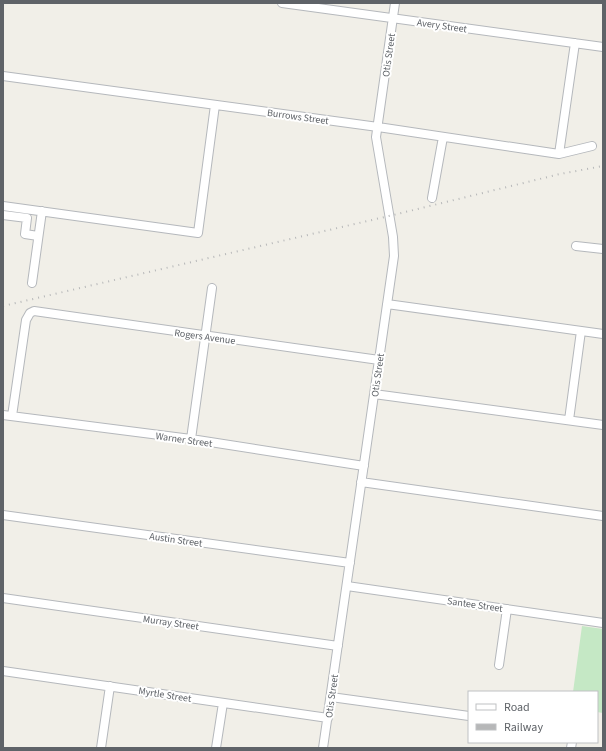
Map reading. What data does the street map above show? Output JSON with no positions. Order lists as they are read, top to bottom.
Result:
{
  "streets": {
    "street": [
      "Avery Street",
      "Otis Street",
      "Burrows Street",
      "Rogers Avenue",
      "Warner Street",
      "Austin Street",
      "Santee Street",
      "Murray Street",
      "Myrtle Street"
    ]
  },
  "crossings": [
    ["Avery Street", "Otis Street"],
    ["Otis Street", "Burrows Street"],
    ["Otis Street", "Rogers Avenue"],
    ["Otis Street", "Warner Street"],
    ["Otis Street", "Austin Street"],
    ["Otis Street", "Santee Street"],
    ["Otis Street", "Murray Street"],
    ["Otis Street", "Myrtle Street"],
    ["Rogers Avenue", "Warner Street"]
  ],
  "legend": ["Road", "Railway"]
}
